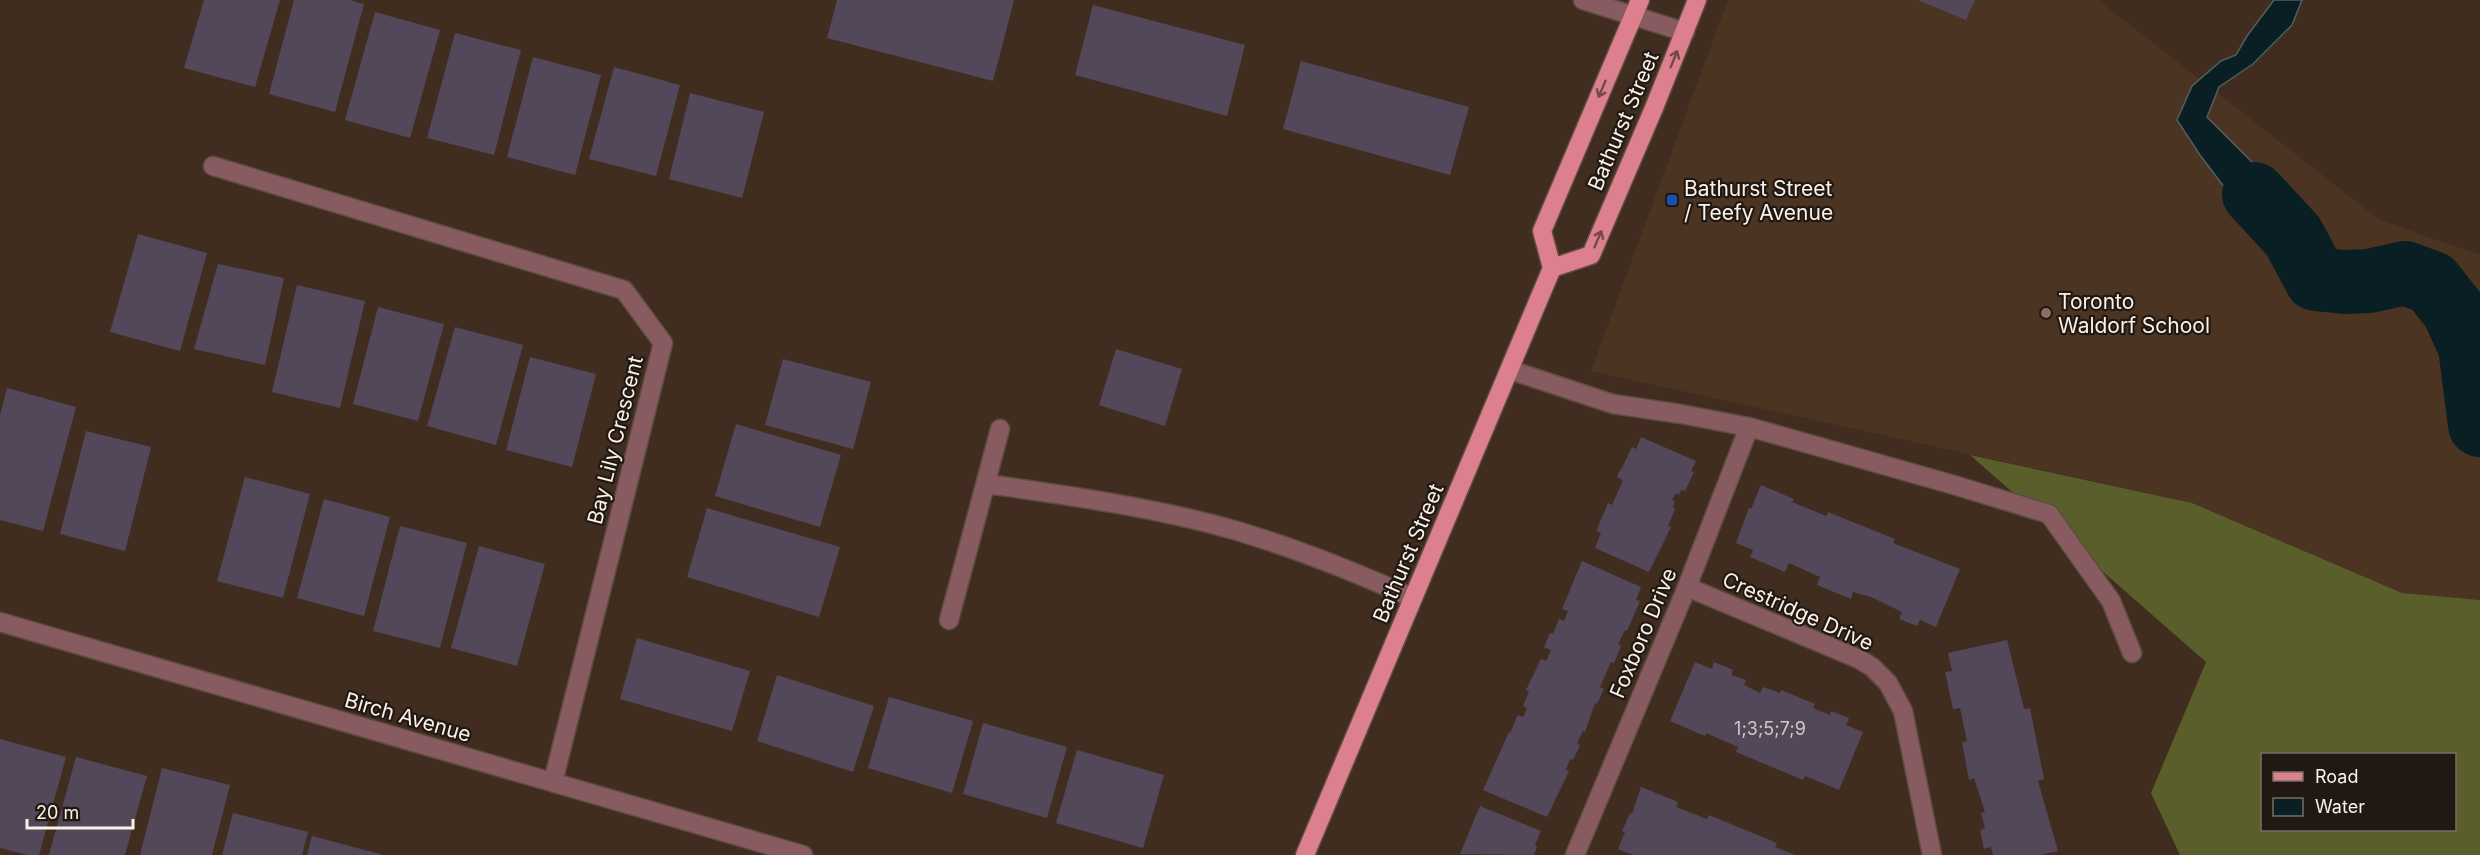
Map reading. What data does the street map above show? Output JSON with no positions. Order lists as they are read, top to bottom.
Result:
{
  "streets": {
    "main road": ["Bathurst Street"],
    "street": [
      "Bay Lily Crescent",
      "Crestridge Drive",
      "Foxboro Drive",
      "Birch Avenue"
    ]
  },
  "crossings": [
    ["Bay Lily Crescent", "Birch Avenue"],
    ["Crestridge Drive", "Foxboro Drive"]
  ],
  "places": {
    "transit": ["Bathurst Street / Teefy Avenue"],
    "other": ["Toronto Waldorf School"]
  },
  "house_numbers": ["1;3;5;7;9"],
  "legend": ["Road", "Water"],
  "scale_bar": "20 m"
}
